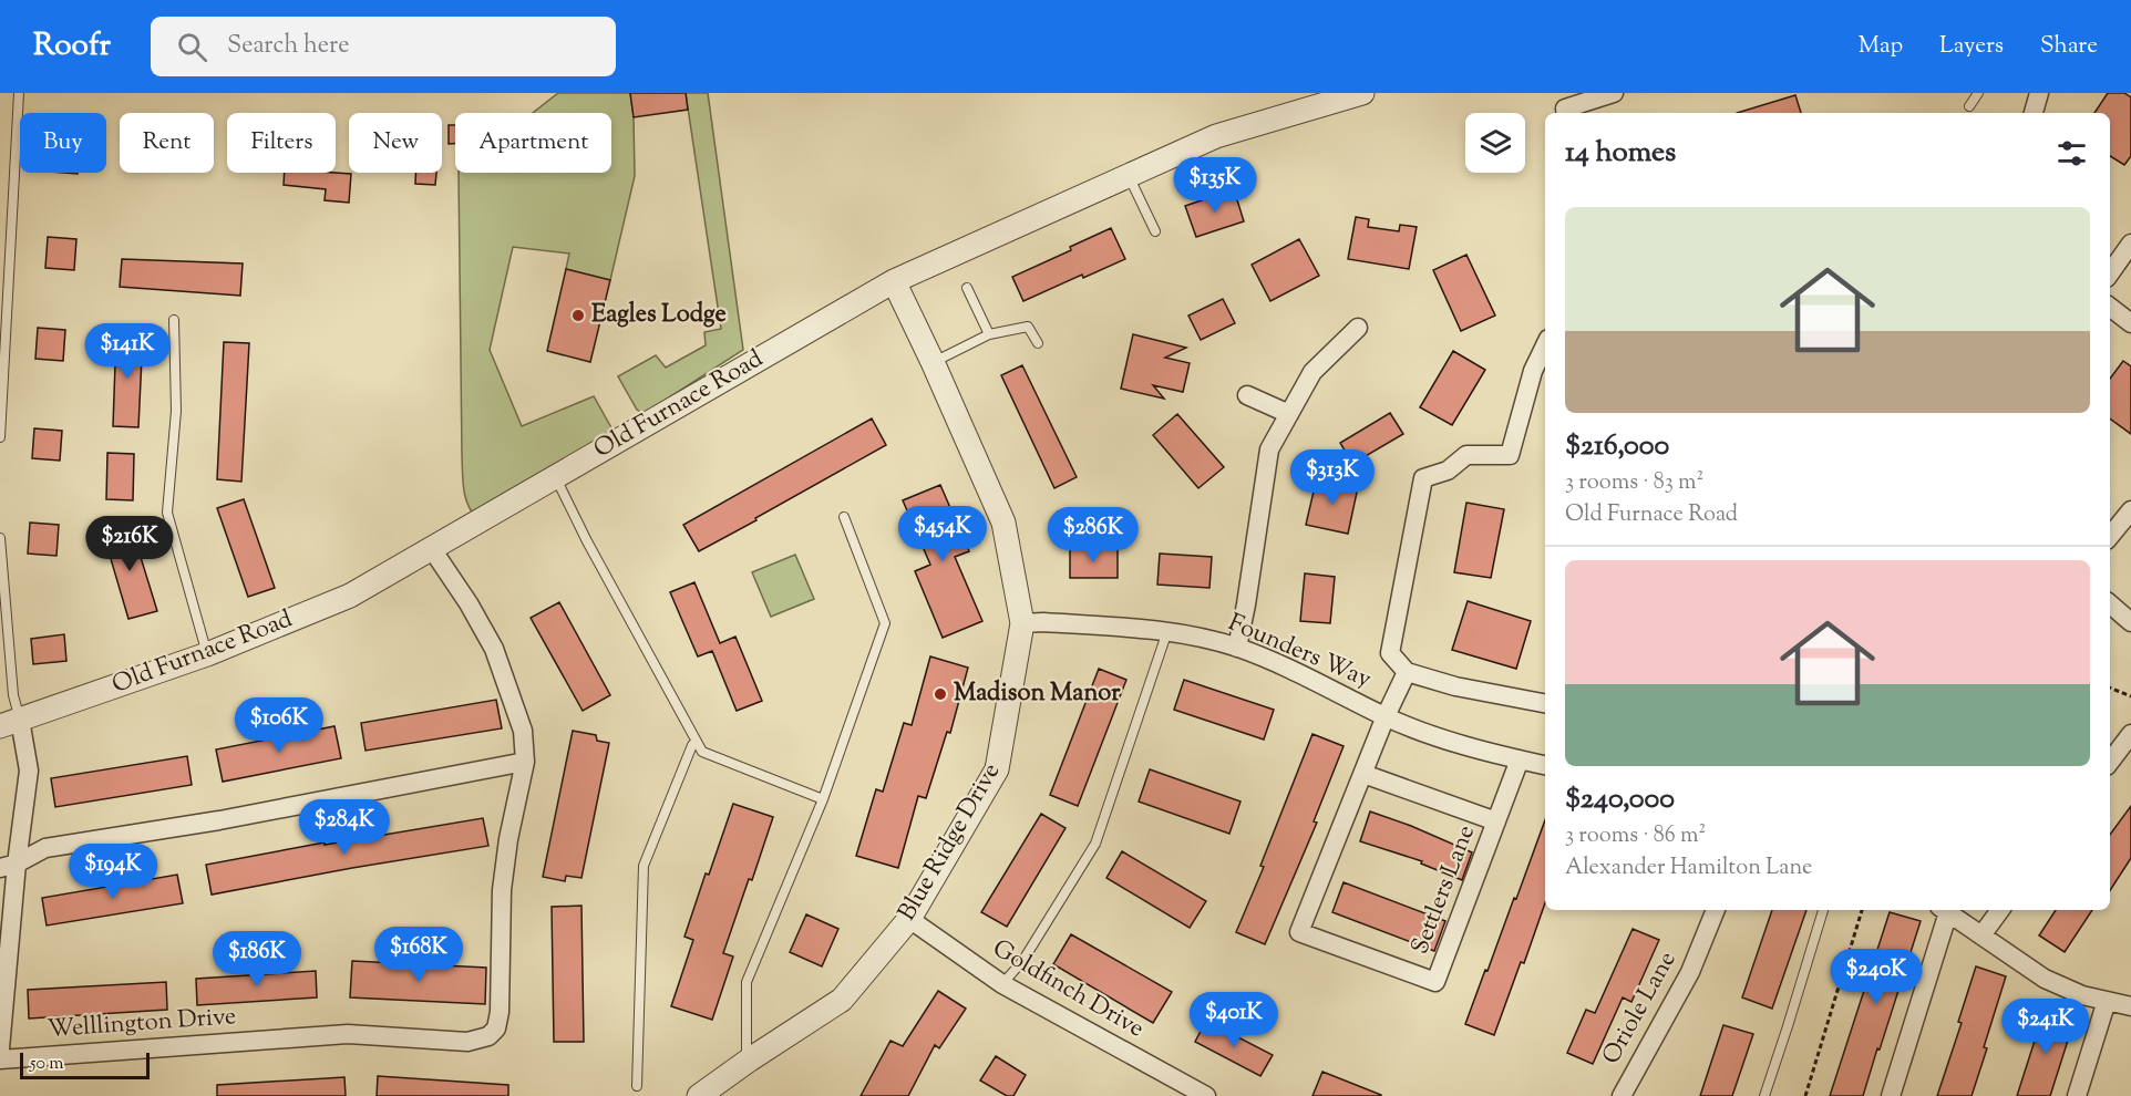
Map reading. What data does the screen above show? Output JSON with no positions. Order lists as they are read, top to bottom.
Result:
{
  "streets": {
    "street": [
      "Old Furnace Road",
      "Founders Way",
      "Blue Ridge Drive",
      "Settlers Lane",
      "Goldfinch Drive",
      "Oriole Lane",
      "Welllington Drive"
    ]
  },
  "crossings": [
    ["Old Furnace Road", "Blue Ridge Drive"],
    ["Old Furnace Road", "Welllington Drive"],
    ["Founders Way", "Blue Ridge Drive"],
    ["Founders Way", "Settlers Lane"],
    ["Blue Ridge Drive", "Goldfinch Drive"]
  ],
  "places": ["Eagles Lodge", "Madison Manor"],
  "scale_bar": "50 m",
  "page": {
    "header": "Roofr",
    "search": "Search here",
    "nav": ["Map", "Layers", "Share"],
    "chip": [
      "Buy",
      "Rent",
      "Filters",
      "New",
      "Apartment"
    ],
    "heading": "14 homes",
    "price": [
      "$135K",
      "$141K",
      "$313K",
      "$454K",
      "$286K",
      "$216K",
      "$106K",
      "$284K",
      "$194K",
      "$168K",
      "$186K",
      "$240K",
      "$401K",
      "$241K"
    ],
    "list": [
      {
        "name": "$216,000",
        "note": "3 rooms · 83 m² · Old Furnace Road"
      },
      {
        "name": "$240,000",
        "note": "3 rooms · 86 m² · Alexander Hamilton Lane"
      }
    ],
    "scale": "50 m"
  }
}
